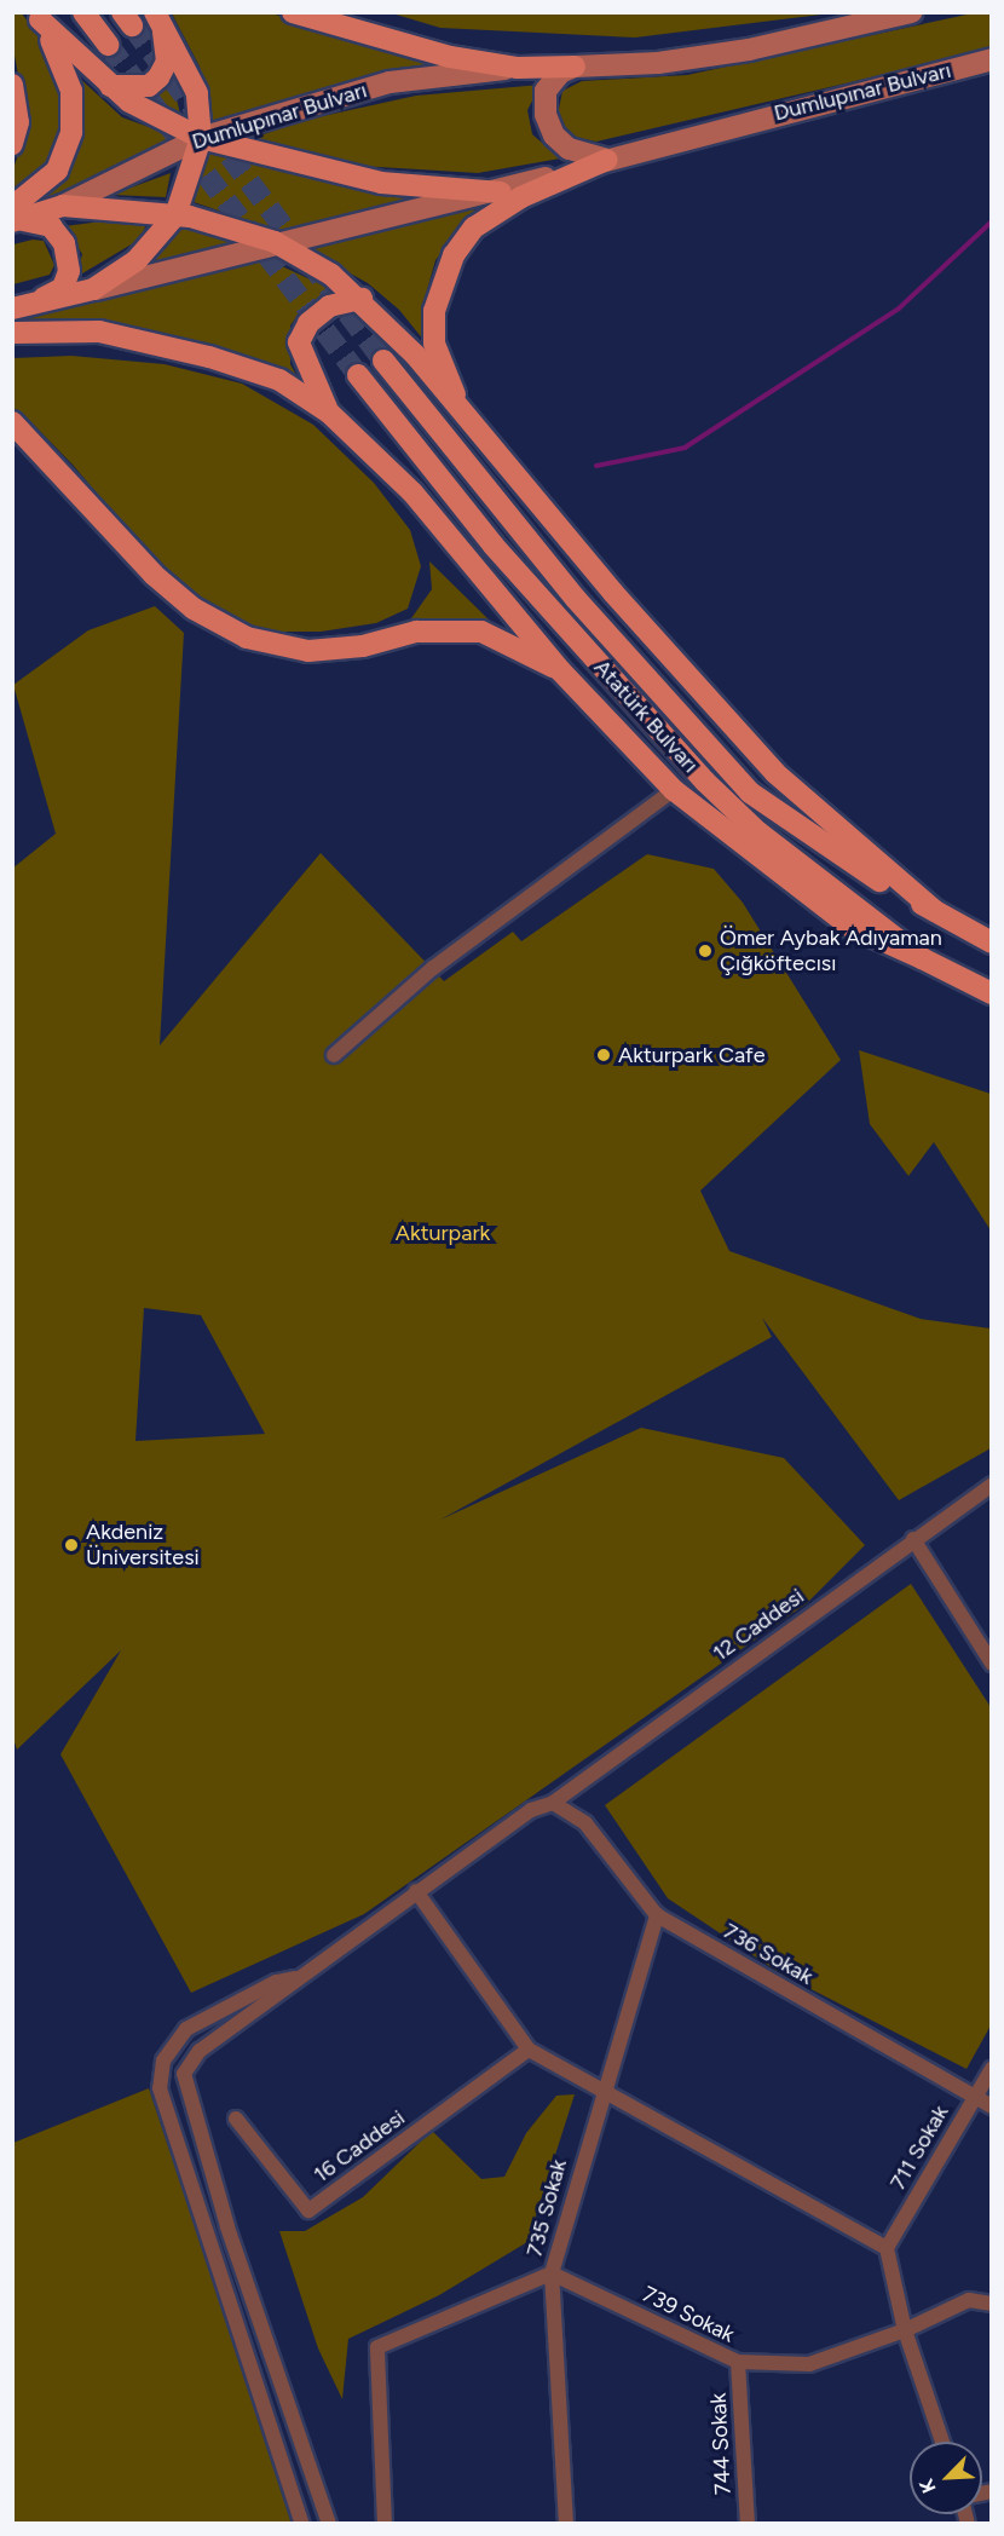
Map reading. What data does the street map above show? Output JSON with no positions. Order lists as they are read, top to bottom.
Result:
{
  "streets": {
    "main road": ["Dumlupınar Bulvarı", "Atatürk Bulvarı"],
    "street": [
      "12 Caddesi",
      "736 Sokak",
      "16 Caddesi",
      "711 Sokak",
      "735 Sokak",
      "739 Sokak",
      "744 Sokak"
    ]
  },
  "crossings": [
    ["12 Caddesi", "736 Sokak"],
    ["736 Sokak", "711 Sokak"],
    ["736 Sokak", "735 Sokak"],
    ["735 Sokak", "739 Sokak"],
    ["739 Sokak", "744 Sokak"]
  ],
  "parks": ["Akturpark"],
  "places": ["Ömer Aybak Adıyaman Çığköftecısı", "Akturpark Cafe", "Akdeniz Üniversitesi"],
  "north": "bottom left"
}
